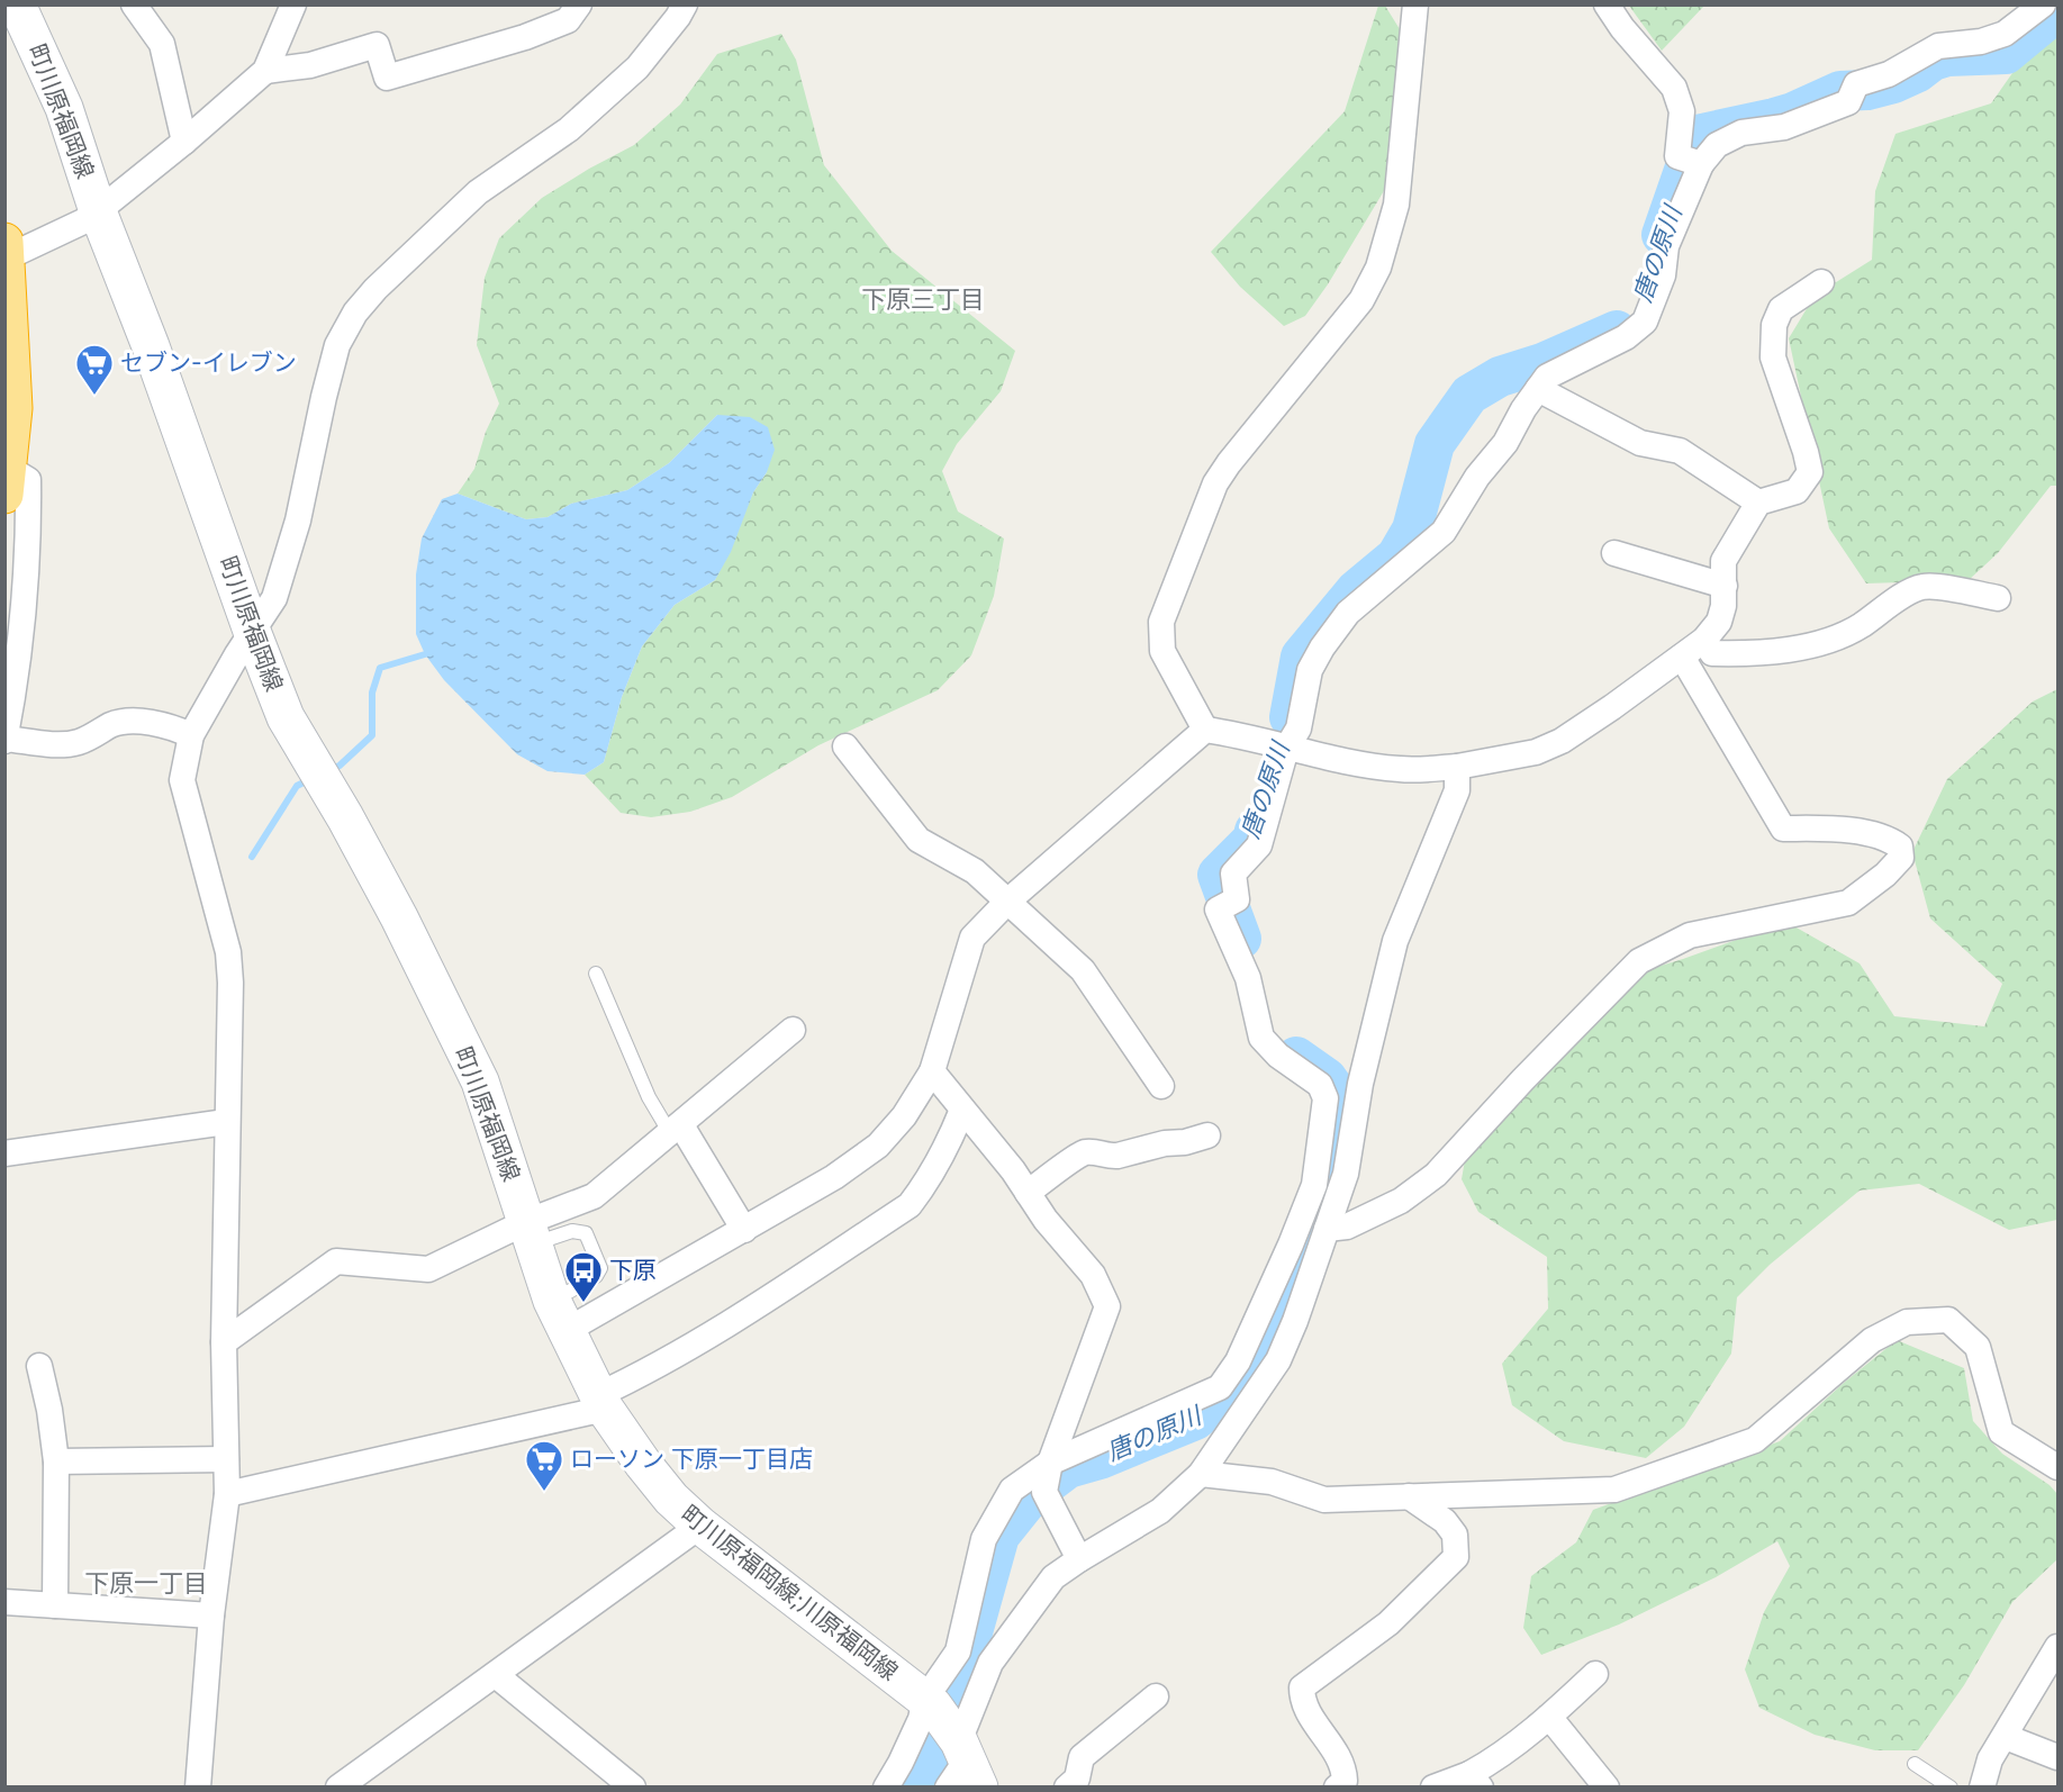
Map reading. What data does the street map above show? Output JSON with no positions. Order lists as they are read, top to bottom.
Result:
{
  "streets": {
    "main road": ["町川原福岡線", "町川原福岡線;川原福岡線"]
  },
  "crossings": [
    ["町川原福岡線", "町川原福岡線;川原福岡線"]
  ],
  "districts": ["下原三丁目", "下原一丁目"],
  "water": ["唐の原川"],
  "places": {
    "supermarket": ["セブン-イレブン", "ローソン 下原一丁目店"],
    "bus stop": ["下原"]
  }
}
